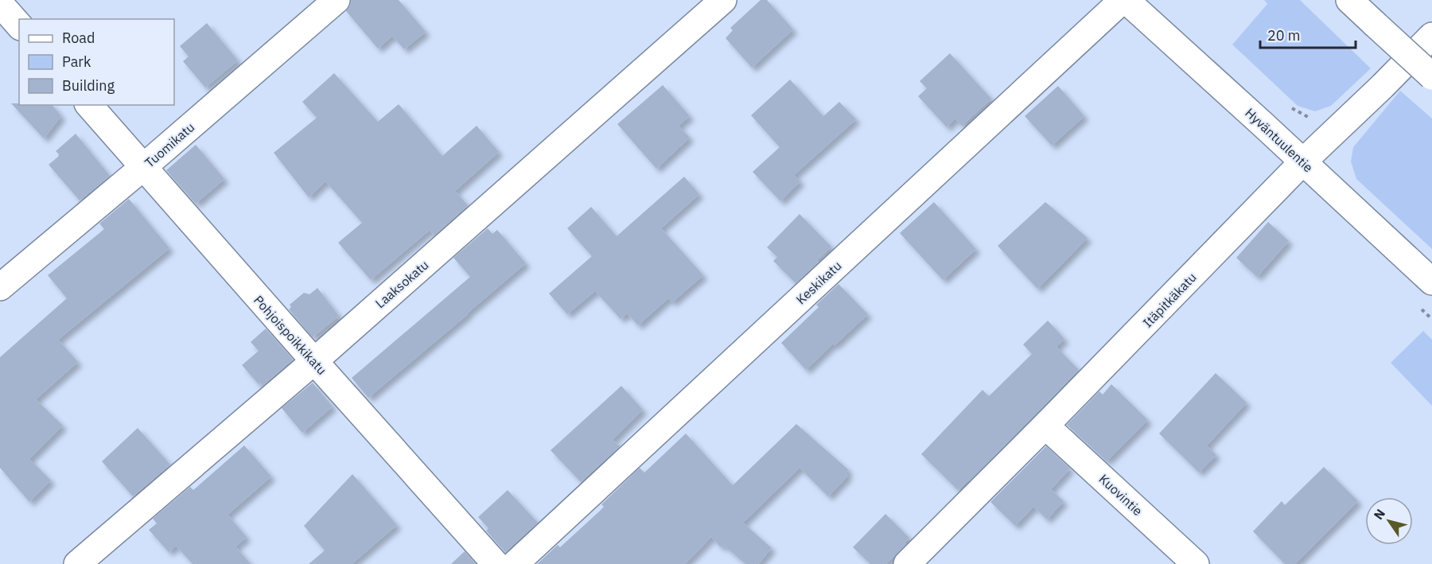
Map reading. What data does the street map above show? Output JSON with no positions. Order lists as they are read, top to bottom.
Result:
{
  "streets": {
    "street": [
      "Hyväntuulentie",
      "Tuomikatu",
      "Keskikatu",
      "Laaksokatu",
      "Itäpitkäkatu",
      "Pohjoispoikkikatu",
      "Kuovintie"
    ]
  },
  "crossings": [
    ["Hyväntuulentie", "Itäpitkäkatu"],
    ["Tuomikatu", "Pohjoispoikkikatu"],
    ["Laaksokatu", "Pohjoispoikkikatu"],
    ["Itäpitkäkatu", "Kuovintie"]
  ],
  "legend": ["Road", "Park", "Building"],
  "scale_bar": "20 m",
  "north": "top left"
}
